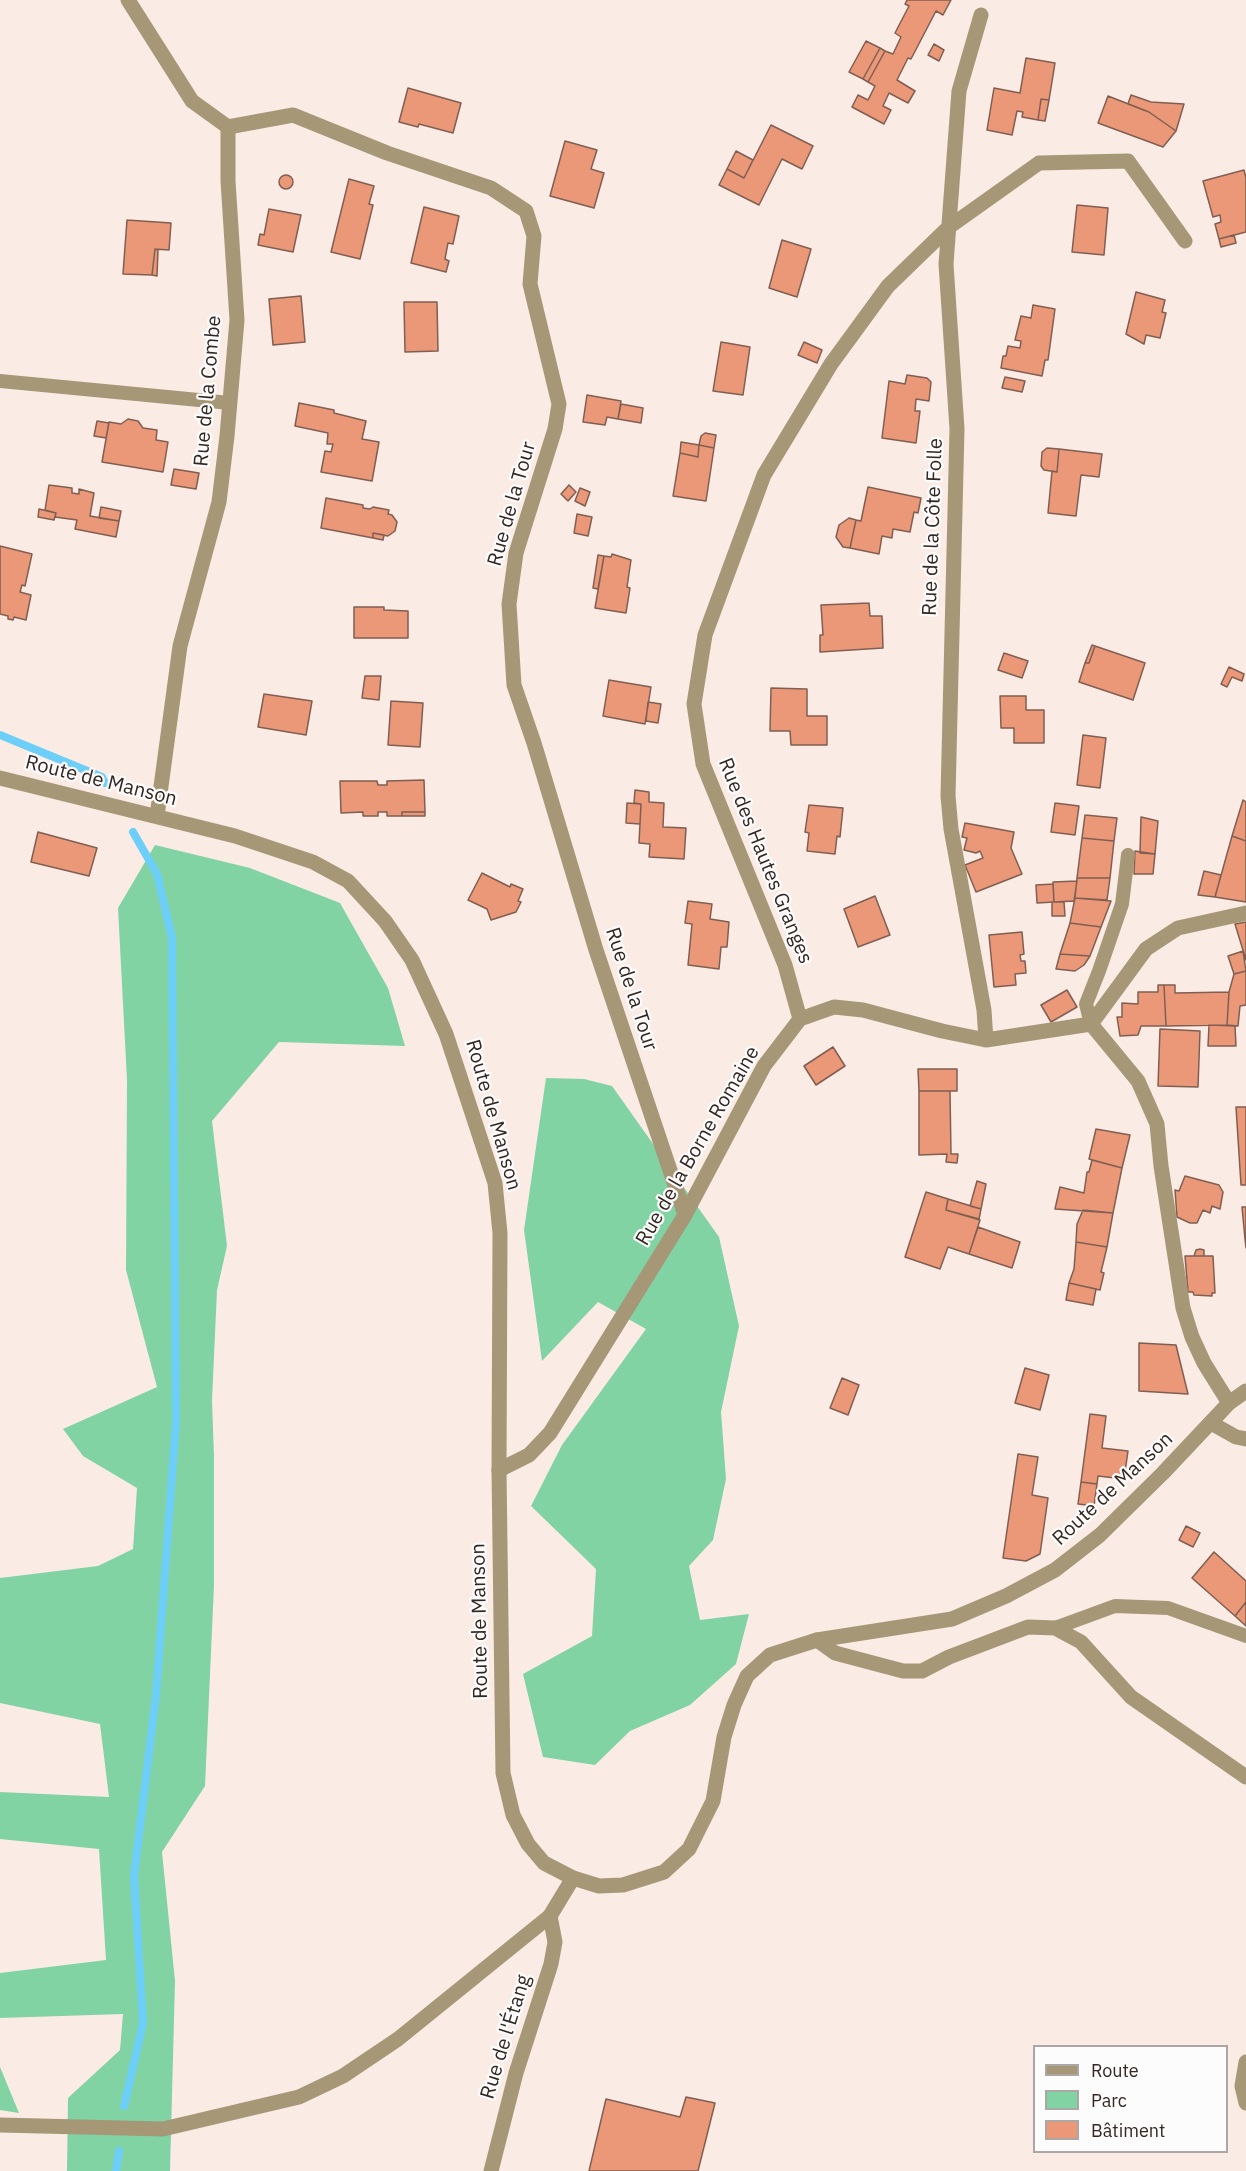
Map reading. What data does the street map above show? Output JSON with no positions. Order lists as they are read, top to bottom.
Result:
{
  "streets": {
    "street": [
      "Rue de la Combe",
      "Rue de la Tour",
      "Rue de la Côte Folle",
      "Route de Manson",
      "Rue des Hautes Granges",
      "Rue de la Borne Romaine",
      "Rue de l'Étang"
    ]
  },
  "crossings": [
    ["Rue de la Combe", "Rue de la Tour"],
    ["Rue de la Combe", "Route de Manson"],
    ["Rue de la Tour", "Rue de la Borne Romaine"],
    ["Rue de la Côte Folle", "Rue des Hautes Granges"],
    ["Route de Manson", "Rue de la Borne Romaine"],
    ["Rue des Hautes Granges", "Rue de la Borne Romaine"]
  ],
  "legend": ["Route", "Parc", "Bâtiment"]
}
